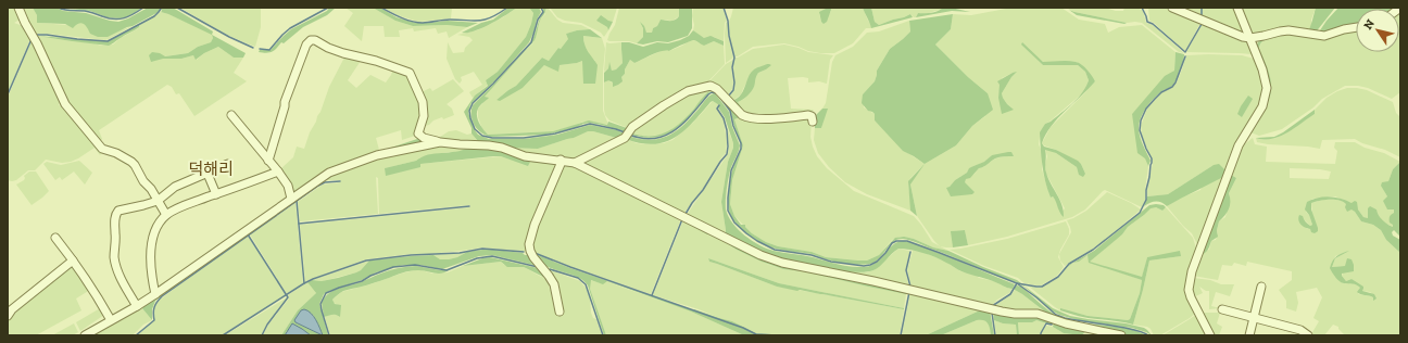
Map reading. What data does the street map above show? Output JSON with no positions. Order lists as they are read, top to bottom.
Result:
{
  "districts": ["덕해리"],
  "north": "top left"
}
